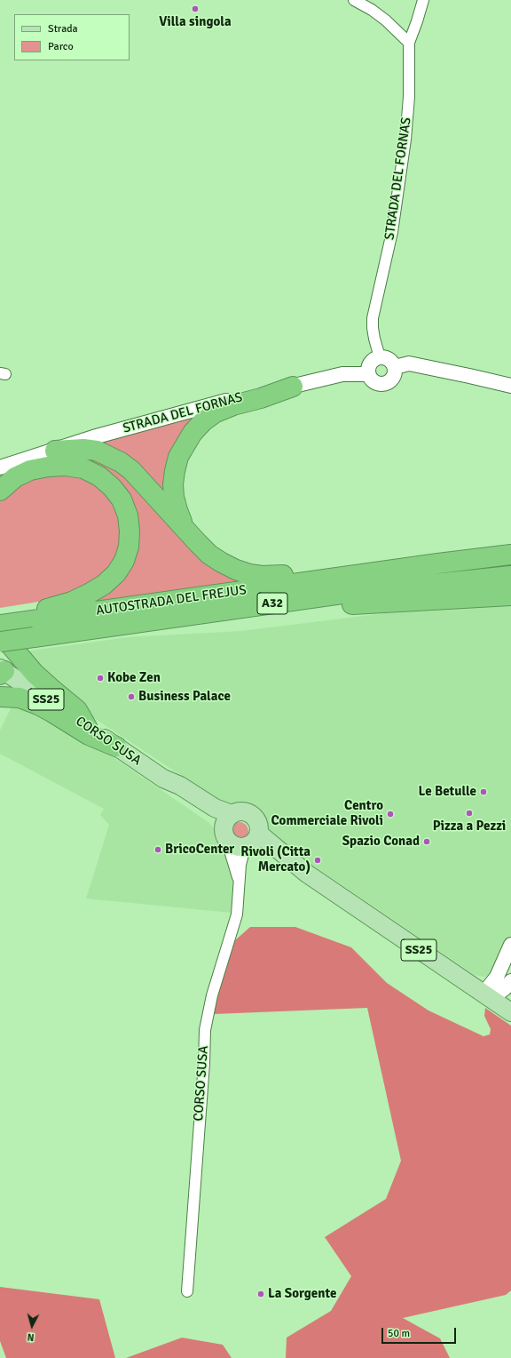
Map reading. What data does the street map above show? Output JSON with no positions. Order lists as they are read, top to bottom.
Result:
{
  "streets": {
    "highway": ["AUTOSTRADA DEL FREJUS", "A32"],
    "main road": ["SS25", "CORSO SUSA"],
    "street": ["STRADA DEL FORNAS"]
  },
  "crossings": [
    ["SS25", "CORSO SUSA"]
  ],
  "places": [
    "Villa singola",
    "Kobe Zen",
    "Business Palace",
    "Le Betulle",
    "Pizza a Pezzi",
    "Centro Commerciale Rivoli",
    "Spazio Conad",
    "BricoCenter",
    "Rivoli (Citta Mercato)",
    "La Sorgente"
  ],
  "legend": ["Strada", "Parco"],
  "scale_bar": "50 m",
  "north": "bottom"
}
